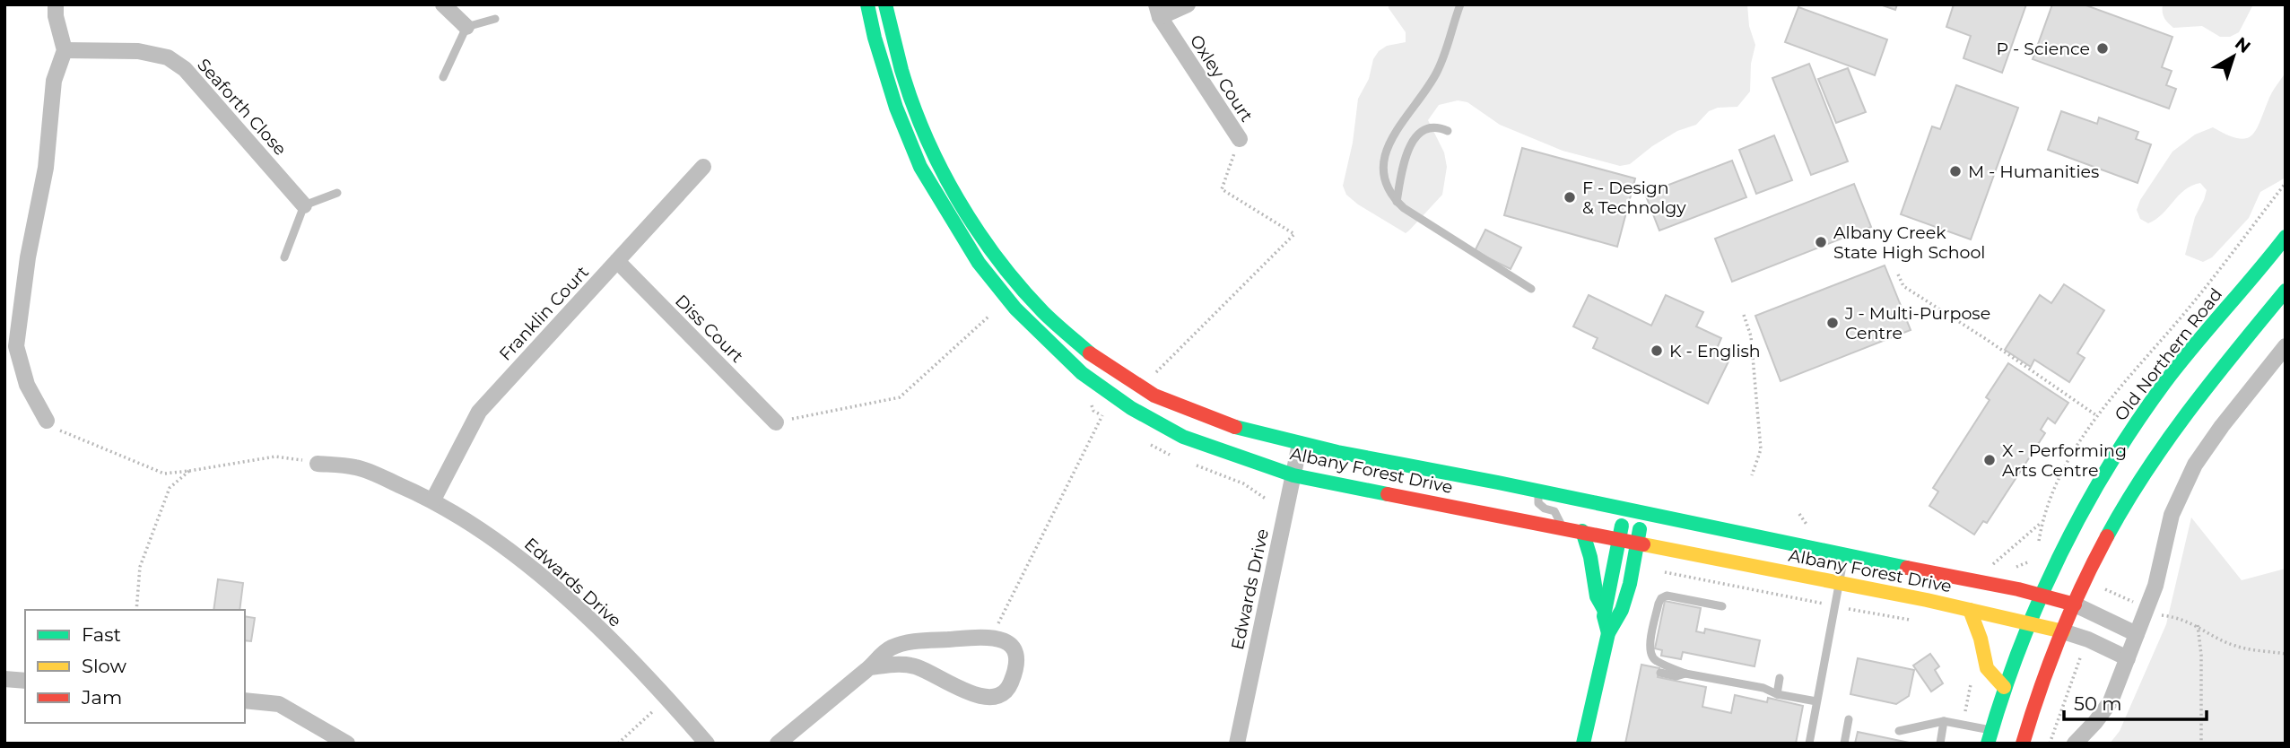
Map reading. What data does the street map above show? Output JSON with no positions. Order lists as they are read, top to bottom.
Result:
{
  "streets": {
    "main road": ["Old Northern Road", "Albany Forest Drive"],
    "street": [
      "Oxley Court",
      "Seaforth Close",
      "Franklin Court",
      "Diss Court",
      "Edwards Drive"
    ]
  },
  "crossings": [
    ["Franklin Court", "Diss Court"],
    ["Franklin Court", "Edwards Drive"],
    ["Old Northern Road", "Albany Forest Drive"],
    ["Albany Forest Drive", "Edwards Drive"]
  ],
  "places": [
    "P - Science",
    "M - Humanities",
    "F - Design & Technolgy",
    "Albany Creek State High School",
    "J - Multi-Purpose Centre",
    "K - English",
    "X - Performing Arts Centre"
  ],
  "legend": ["Fast", "Slow", "Jam"],
  "scale_bar": "50 m",
  "north": "top right"
}
